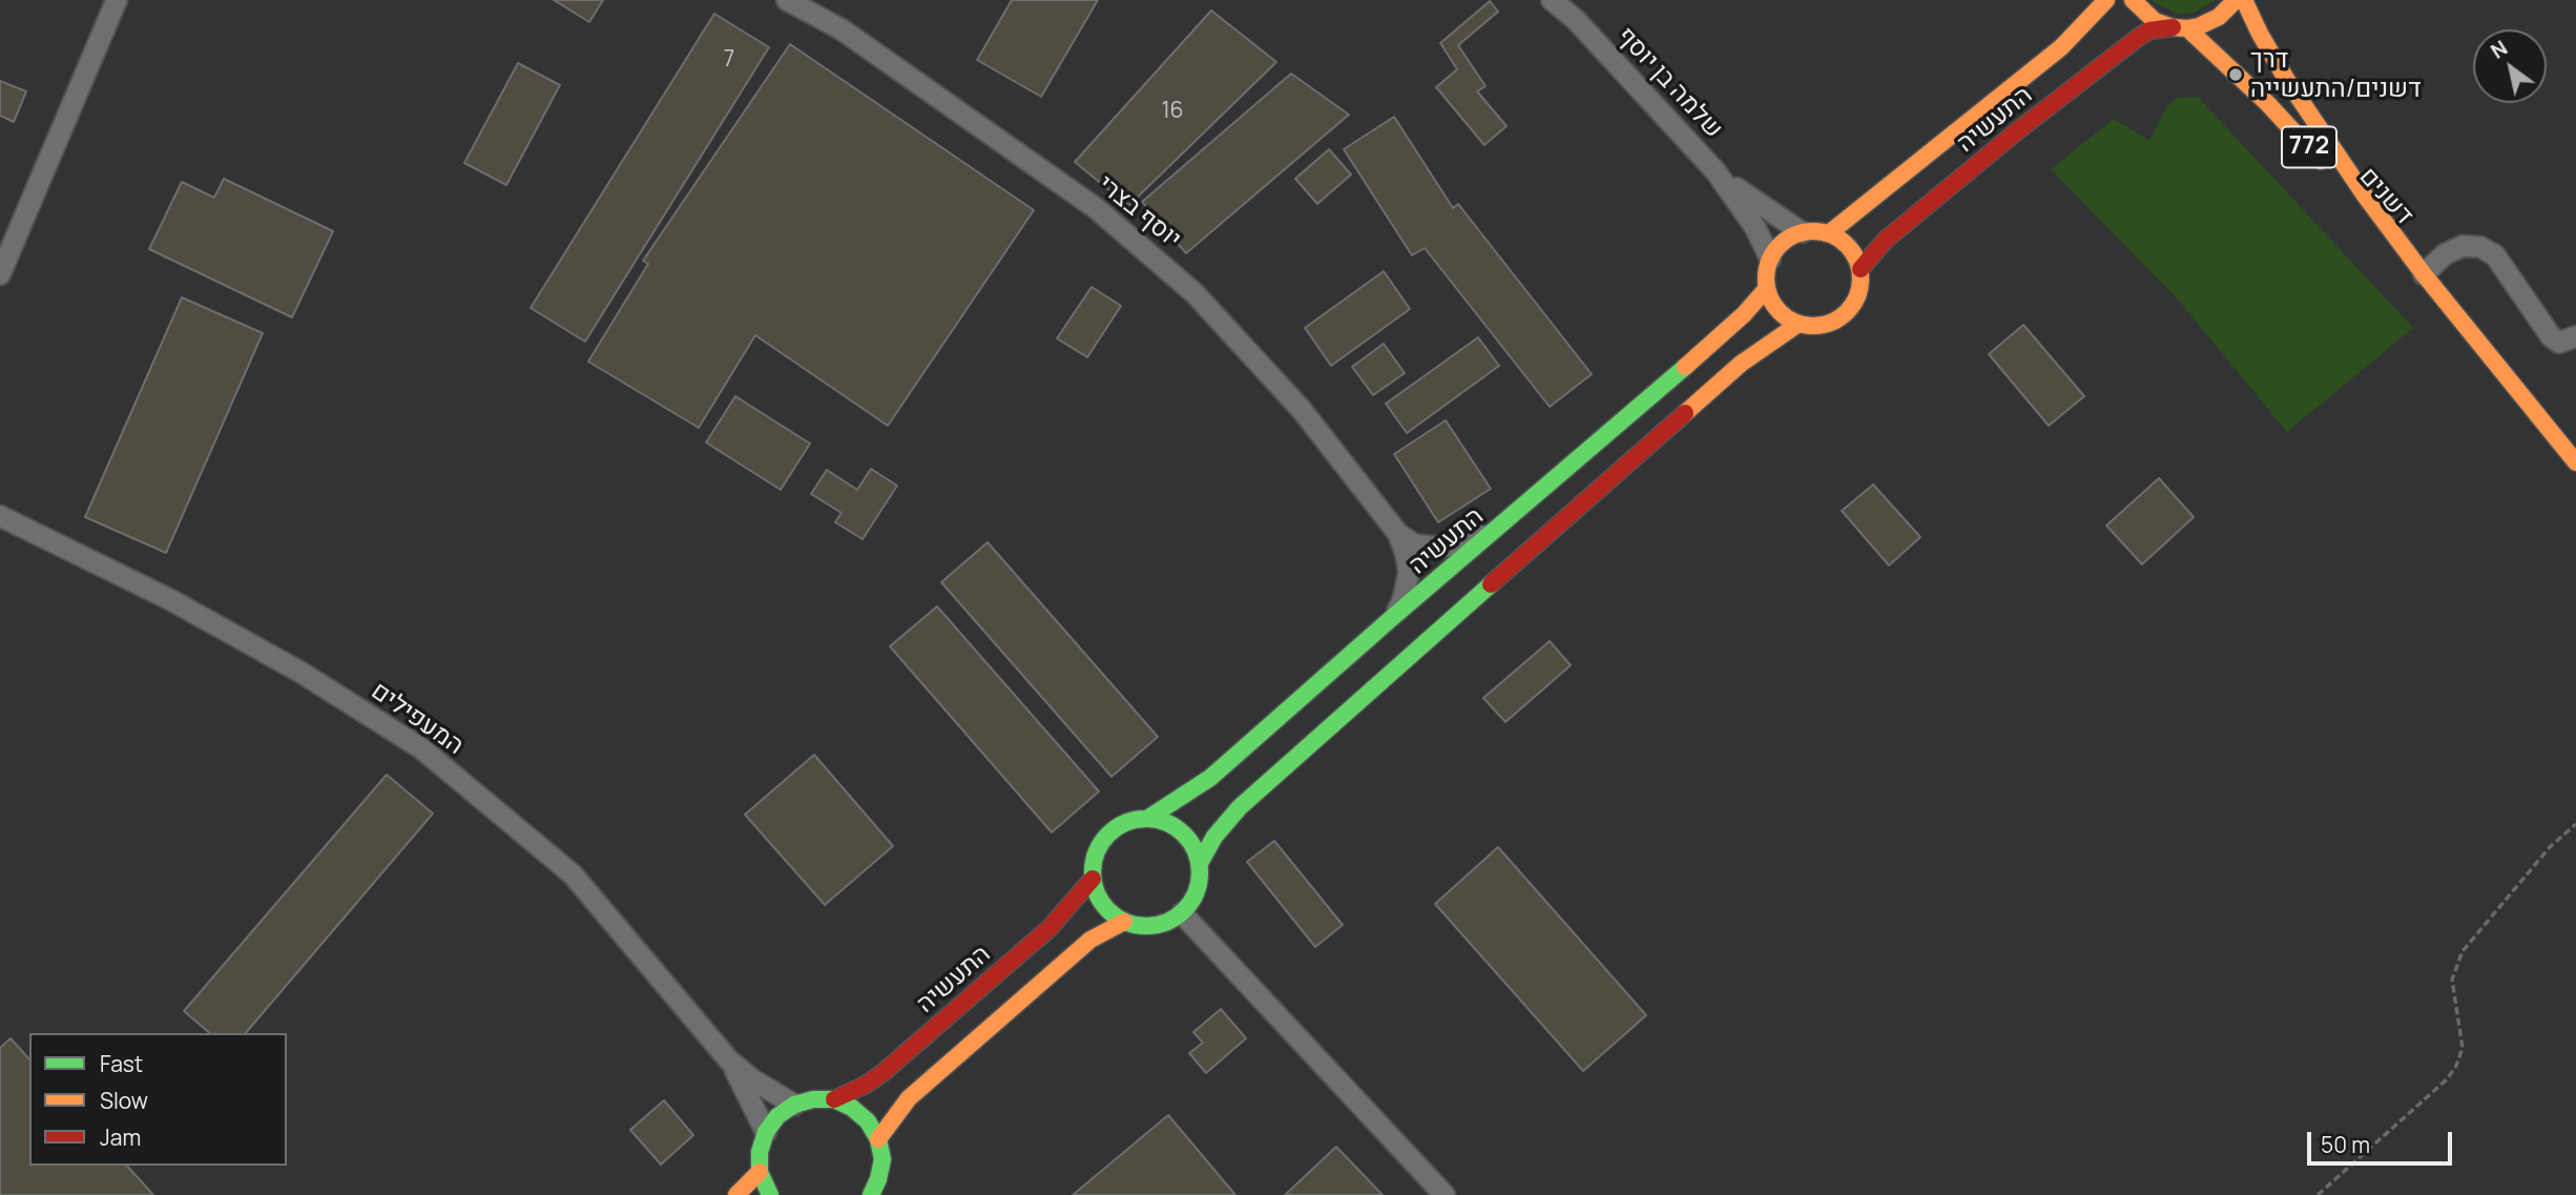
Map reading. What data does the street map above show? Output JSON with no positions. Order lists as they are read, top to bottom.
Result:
{
  "streets": {
    "street": [
      "שלמה בן יוסף",
      "התעשיה",
      "772",
      "דשנים",
      "יוסף בצרי",
      "המעפילים"
    ]
  },
  "crossings": [
    ["שלמה בן יוסף", "התעשיה"],
    ["התעשיה", "772"],
    ["התעשיה", "דשנים"],
    ["התעשיה", "יוסף בצרי"],
    ["התעשיה", "המעפילים"],
    ["772", "דשנים"]
  ],
  "places": ["דרך דשנים/התעשייה"],
  "house_numbers": ["7", "16"],
  "legend": ["Fast", "Slow", "Jam"],
  "scale_bar": "50 m",
  "north": "top left"
}
